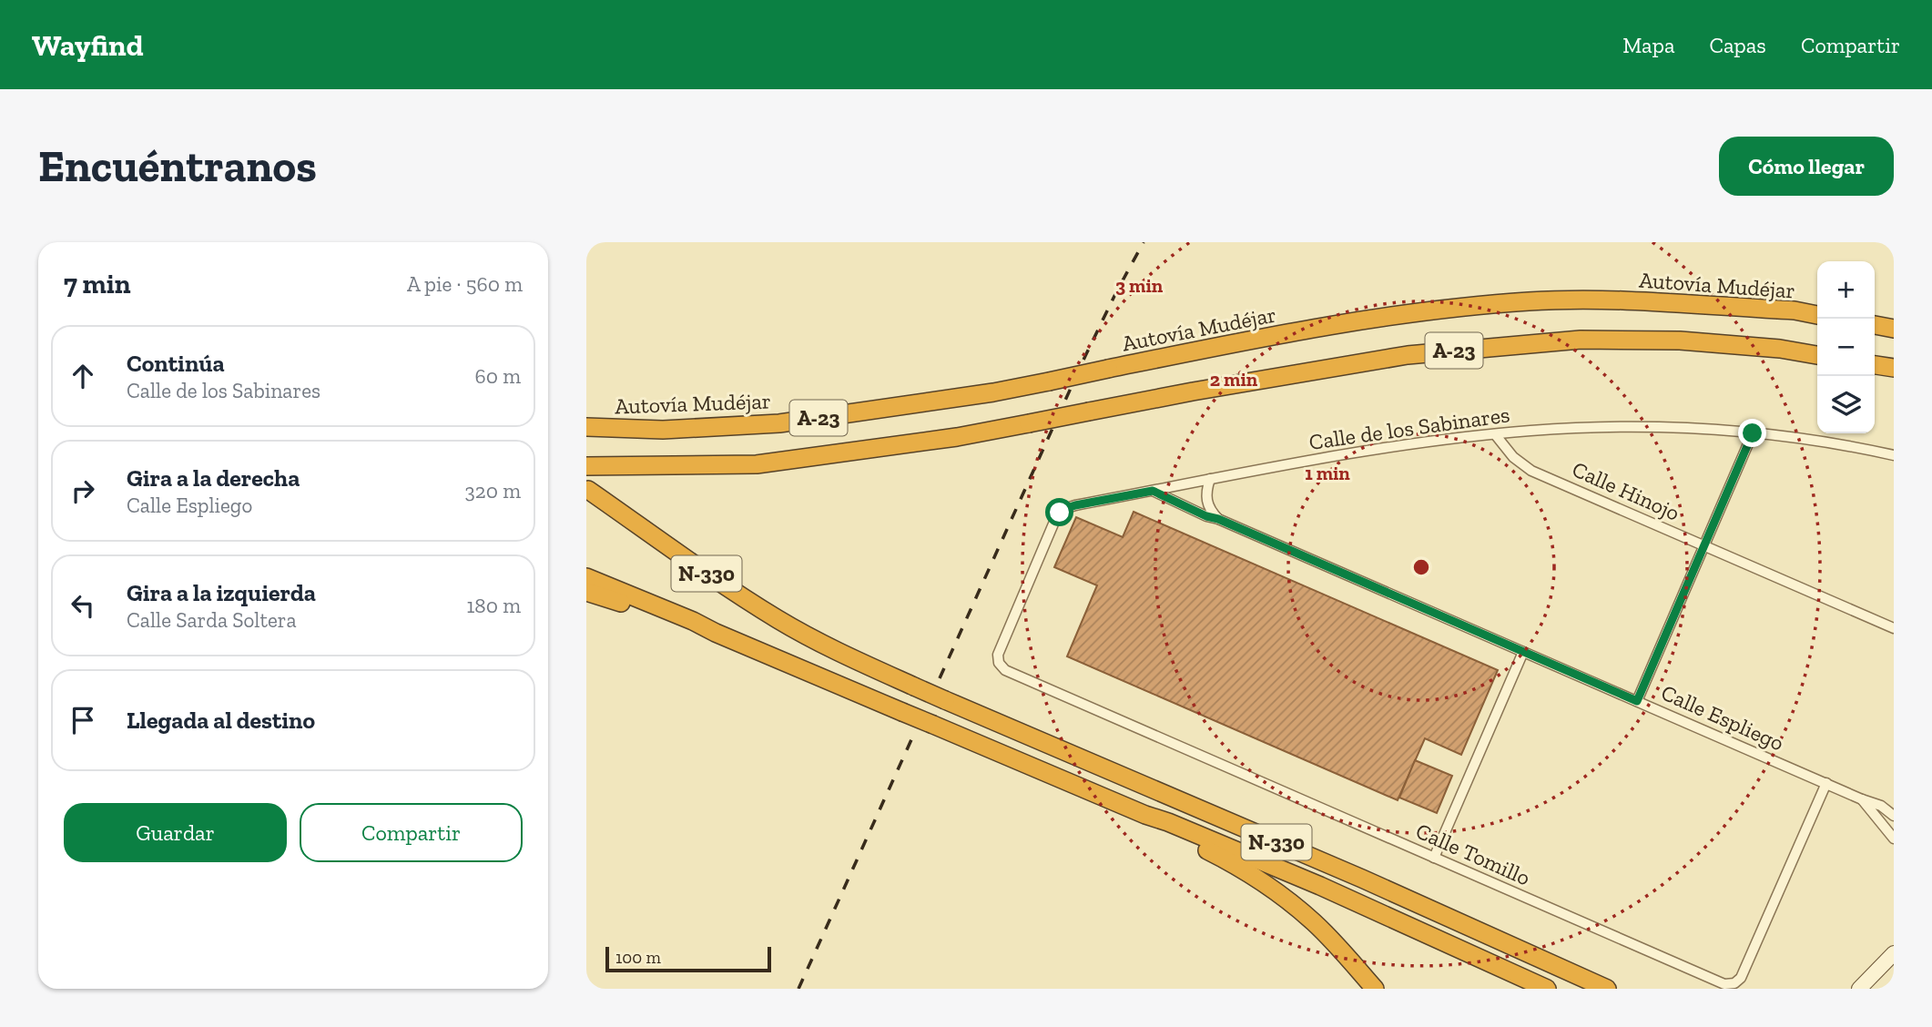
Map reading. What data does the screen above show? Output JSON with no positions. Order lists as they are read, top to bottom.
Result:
{
  "streets": {
    "highway": ["Autovía Mudéjar", "A-23", "N-330"],
    "street": [
      "Calle de los Sabinares",
      "Calle Hinojo",
      "Calle Espliego",
      "Calle Tomillo"
    ]
  },
  "crossings": [
    ["Calle de los Sabinares", "Calle Hinojo"],
    ["Calle de los Sabinares", "Calle Espliego"],
    ["Calle de los Sabinares", "Calle Tomillo"],
    ["Calle Espliego", "Calle Tomillo"]
  ],
  "scale_bar": "100 m",
  "page": {
    "header": "Wayfind",
    "nav": ["Mapa", "Capas", "Compartir"],
    "buttons": [
      "Cómo llegar",
      ["Guardar", "Compartir"]
    ],
    "title": "Encuéntranos",
    "heading": ["7 min", "A pie · 560 m"],
    "map_buttons": ["+", "−"],
    "list": [
      ["Continúa", "Calle de los Sabinares", "60 m"],
      ["Gira a la derecha", "Calle Espliego", "320 m"],
      ["Gira a la izquierda", "Calle Sarda Soltera", "180 m"],
      "Llegada al destino"
    ],
    "scale": "100 m"
  },
  "rings": ["3 min", "2 min", "1 min"]
}
